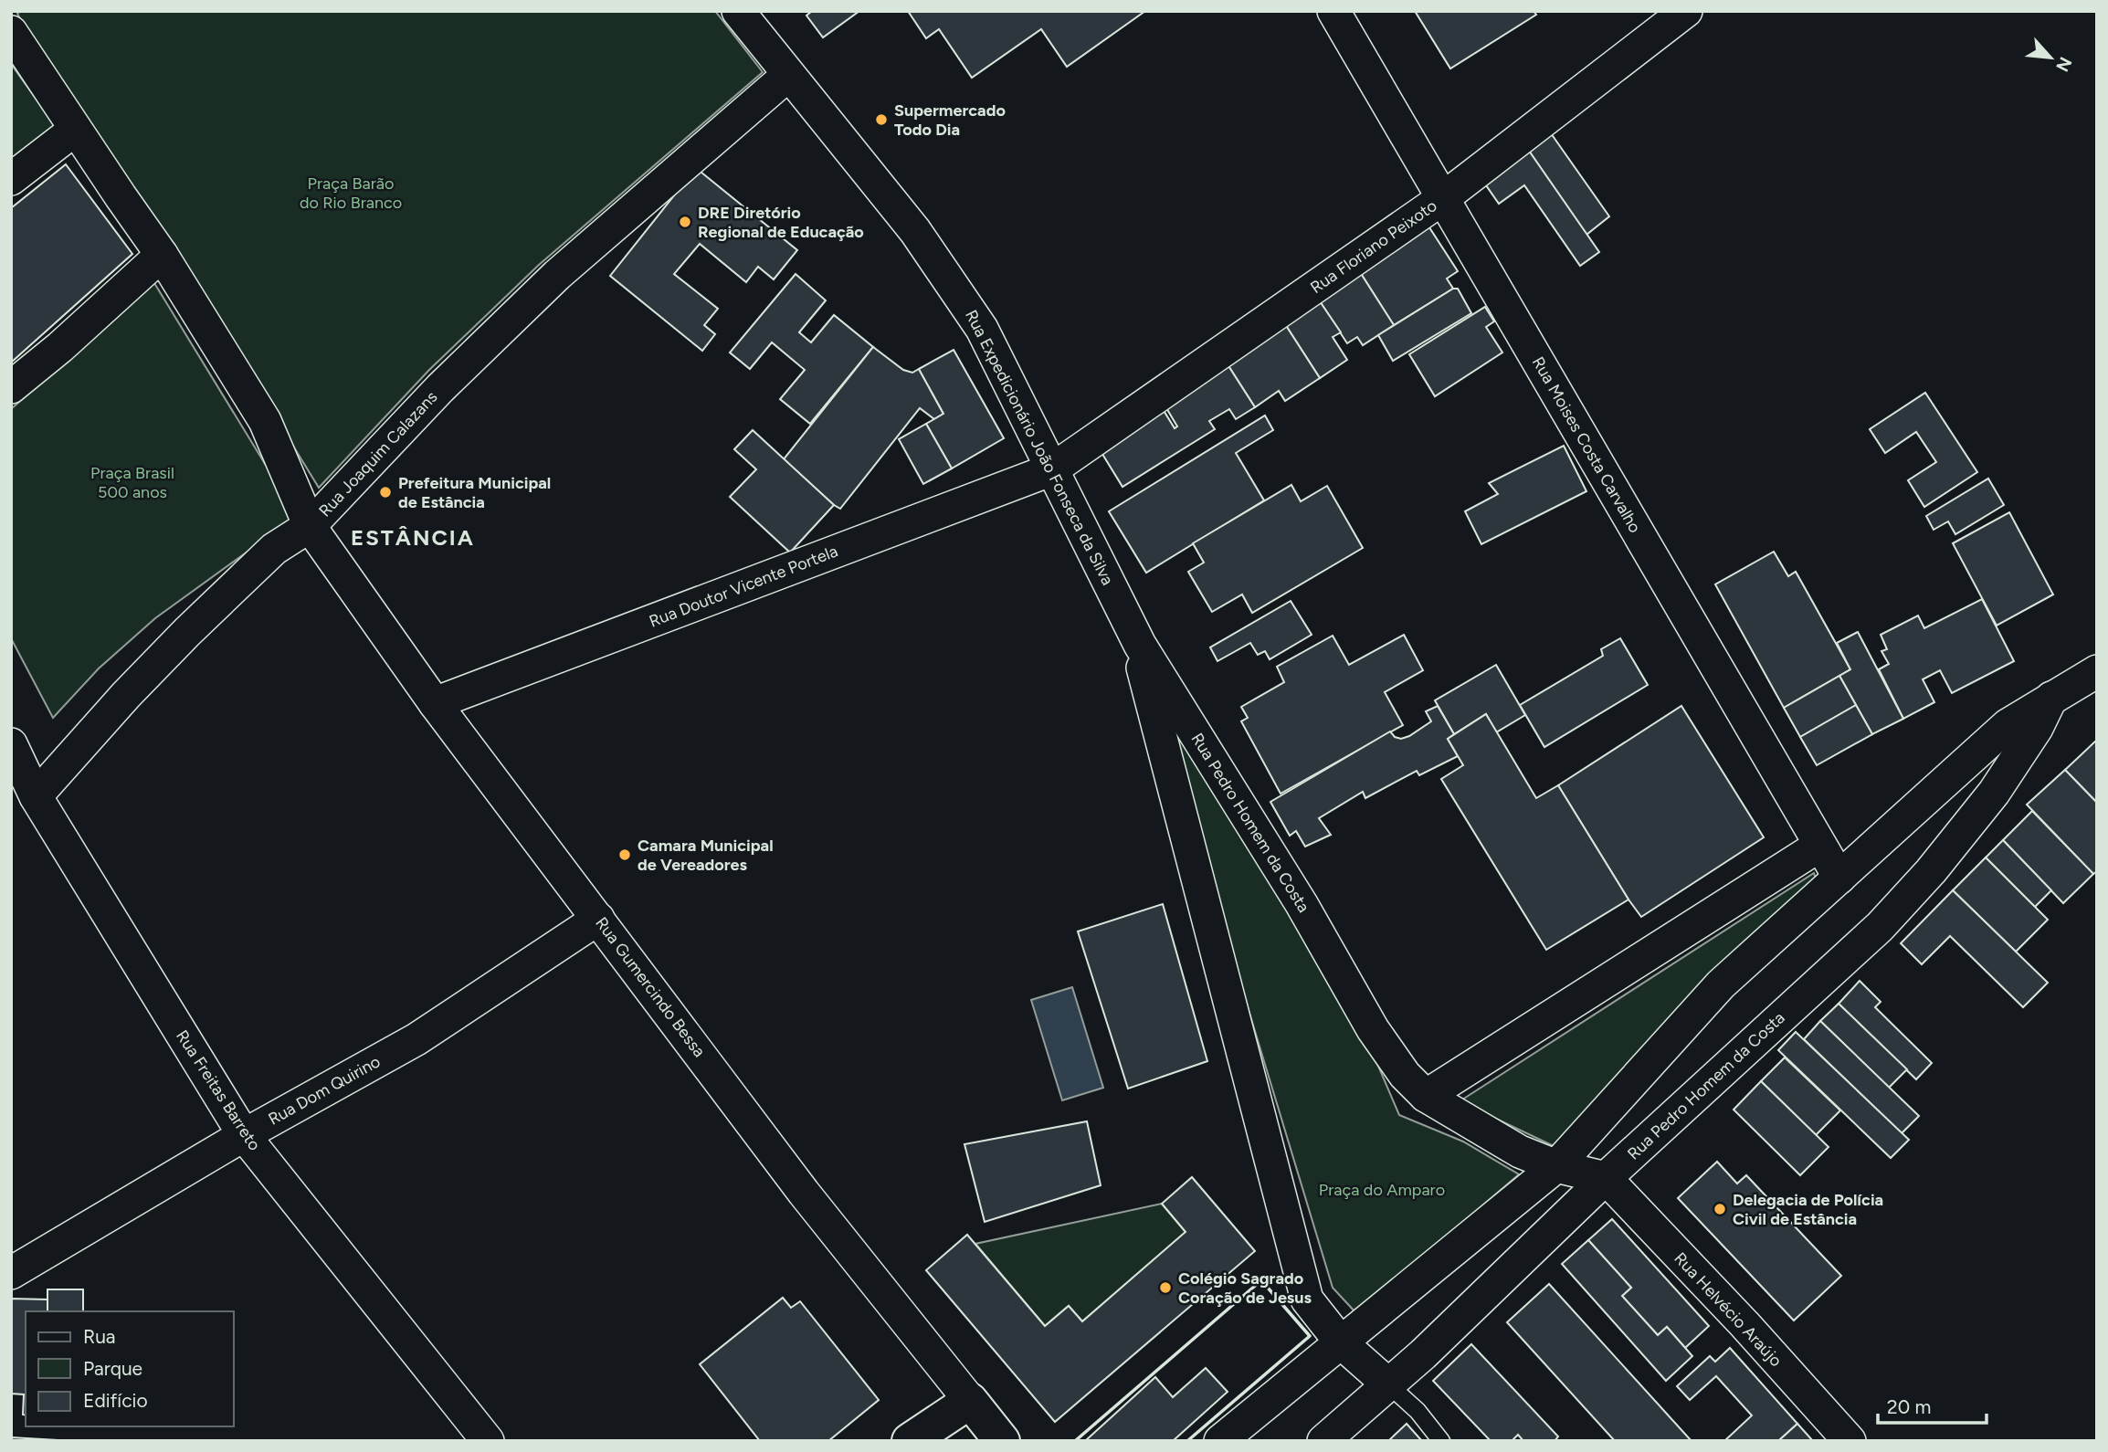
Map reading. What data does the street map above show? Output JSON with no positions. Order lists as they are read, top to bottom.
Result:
{
  "streets": {
    "street": [
      "Rua Floriano Peixoto",
      "Rua Moises Costa Carvalho",
      "Rua Expedicionário João Fonseca da Silva",
      "Rua Joaquim Calazans",
      "Rua Doutor Vicente Portela",
      "Rua Pedro Homem da Costa",
      "Rua Gumercindo Bessa",
      "Rua Freitas Barreto",
      "Rua Dom Quirino",
      "Rua Helvécio Araújo"
    ]
  },
  "crossings": [
    ["Rua Floriano Peixoto", "Rua Moises Costa Carvalho"],
    ["Rua Floriano Peixoto", "Rua Expedicionário João Fonseca da Silva"],
    ["Rua Floriano Peixoto", "Rua Doutor Vicente Portela"],
    ["Rua Expedicionário João Fonseca da Silva", "Rua Joaquim Calazans"],
    ["Rua Expedicionário João Fonseca da Silva", "Rua Doutor Vicente Portela"],
    ["Rua Expedicionário João Fonseca da Silva", "Rua Pedro Homem da Costa"],
    ["Rua Joaquim Calazans", "Rua Gumercindo Bessa"],
    ["Rua Doutor Vicente Portela", "Rua Gumercindo Bessa"],
    ["Rua Pedro Homem da Costa", "Rua Helvécio Araújo"],
    ["Rua Gumercindo Bessa", "Rua Dom Quirino"],
    ["Rua Freitas Barreto", "Rua Dom Quirino"]
  ],
  "districts": ["ESTÂNCIA"],
  "parks": ["Praça Barão do Rio Branco", "Praça Brasil 500 anos", "Praça do Amparo"],
  "places": [
    "Supermercado Todo Dia",
    "DRE Diretório Regional de Educação",
    "Prefeitura Municipal de Estância",
    "Camara Municipal de Vereadores",
    "Delegacia de Polícia Civil de Estância",
    "Colégio Sagrado Coração de Jesus"
  ],
  "legend": ["Rua", "Parque", "Edifício"],
  "scale_bar": "20 m",
  "north": "bottom right"
}
